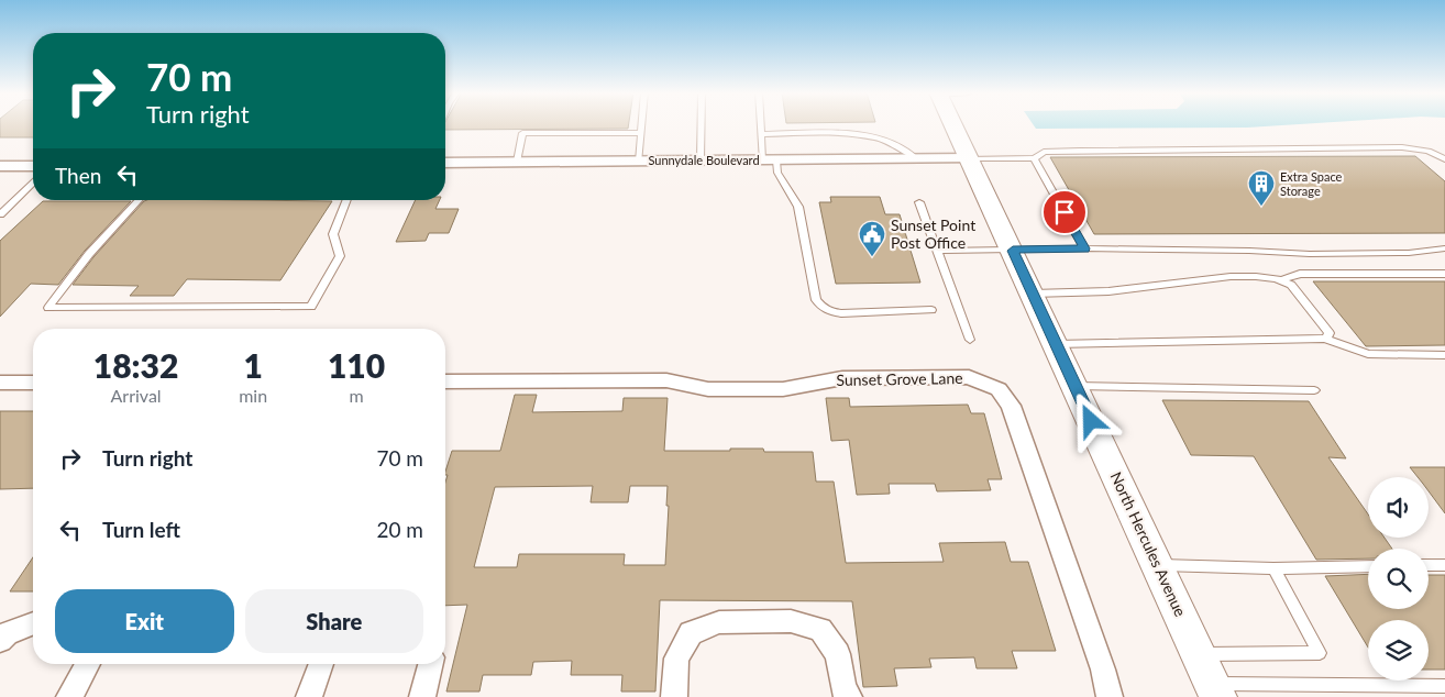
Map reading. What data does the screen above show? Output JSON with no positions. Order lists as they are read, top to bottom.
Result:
{
  "streets": {
    "street": ["Sunnydale Boulevard", "Sunset Grove Lane", "North Hercules Avenue"]
  },
  "crossings": [
    ["Sunnydale Boulevard", "North Hercules Avenue"]
  ],
  "places": {
    "building": ["Extra Space Storage"],
    "public building": ["Sunset Point Post Office"]
  },
  "page": {
    "turn": ["70 m", "Turn right"],
    "then": "Then",
    "eta": [
      "18:32",
      "Arrival",
      "1",
      "min",
      "110",
      "m"
    ],
    "list": [
      {
        "name": "Turn right",
        "value": "70 m"
      },
      {
        "name": "Turn left",
        "value": "20 m"
      }
    ],
    "buttons": ["Exit", "Share"]
  }
}
